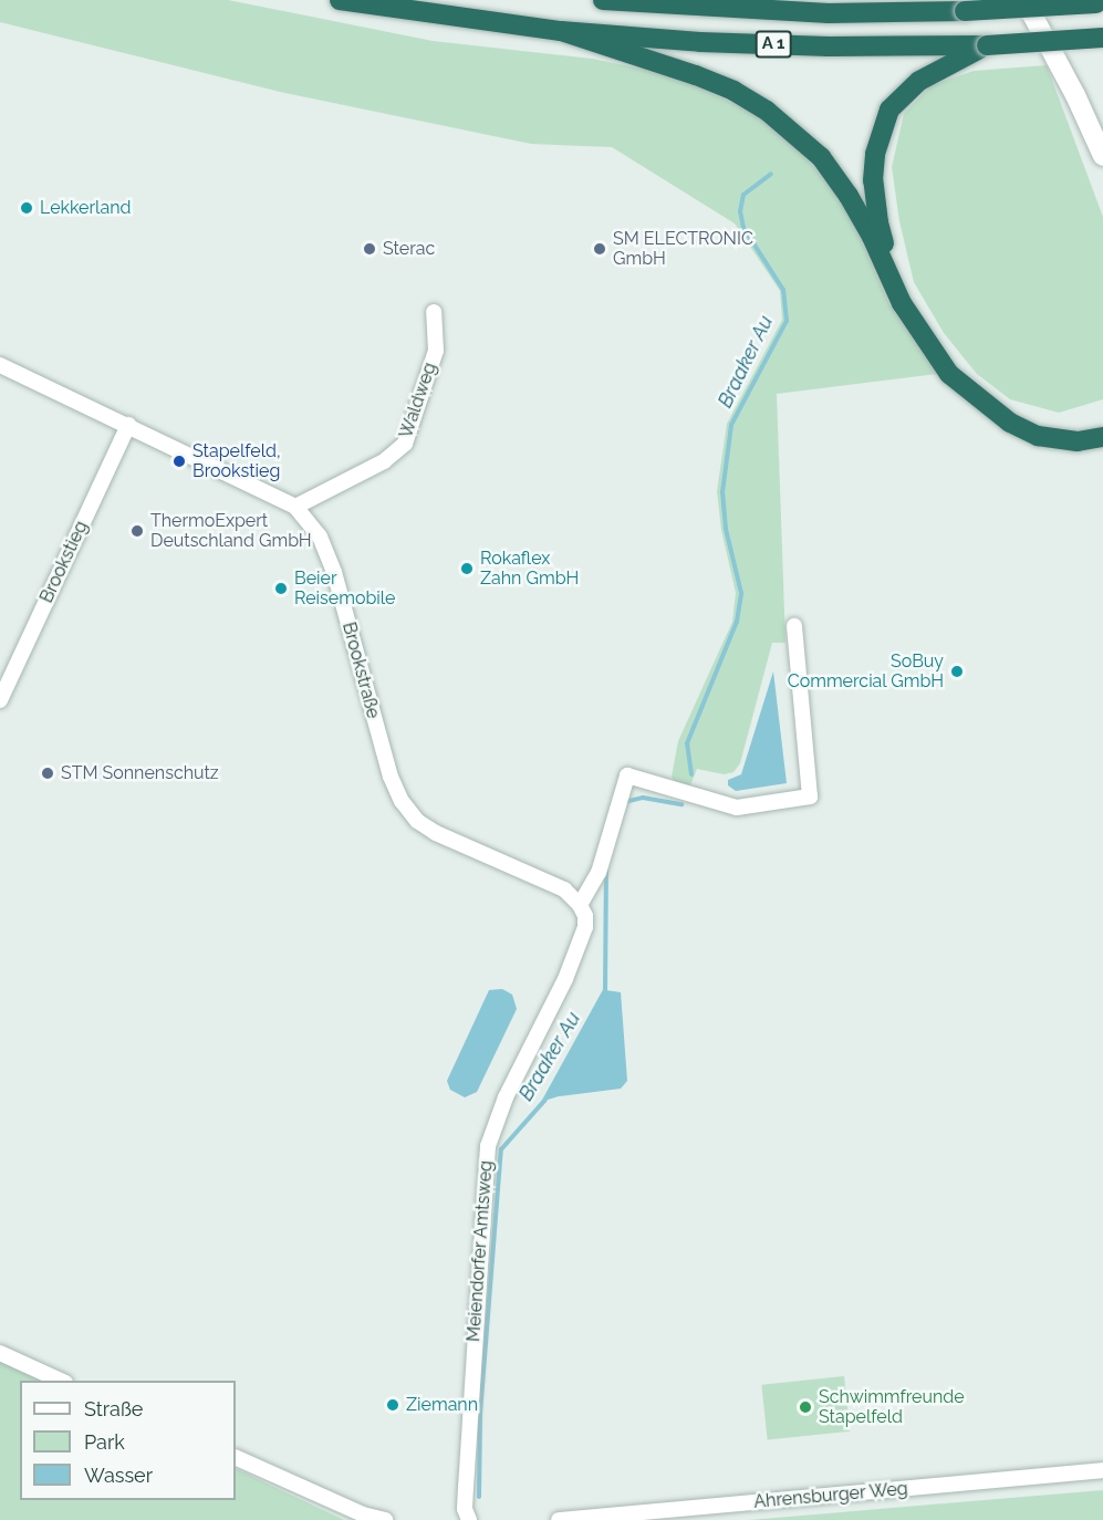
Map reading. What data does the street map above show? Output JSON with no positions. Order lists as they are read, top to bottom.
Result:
{
  "streets": {
    "highway": ["A 1"],
    "street": [
      "Waldweg",
      "Brookstieg",
      "Brookstraße",
      "Meiendorfer Amtsweg",
      "Ahrensburger Weg"
    ]
  },
  "crossings": [
    ["Waldweg", "Brookstraße"],
    ["Brookstieg", "Brookstraße"],
    ["Brookstraße", "Meiendorfer Amtsweg"]
  ],
  "water": ["Braaker Au"],
  "places": [
    "Lekkerland",
    "Sterac",
    "SM ELECTRONIC GmbH",
    "Stapelfeld, Brookstieg",
    "ThermoExpert Deutschland GmbH",
    "Rokaflex Zahn GmbH",
    "Beier Reisemobile",
    "SoBuy Commercial GmbH",
    "STM Sonnenschutz",
    "Ziemann",
    "Schwimmfreunde Stapelfeld"
  ],
  "legend": ["Straße", "Park", "Wasser"]
}
